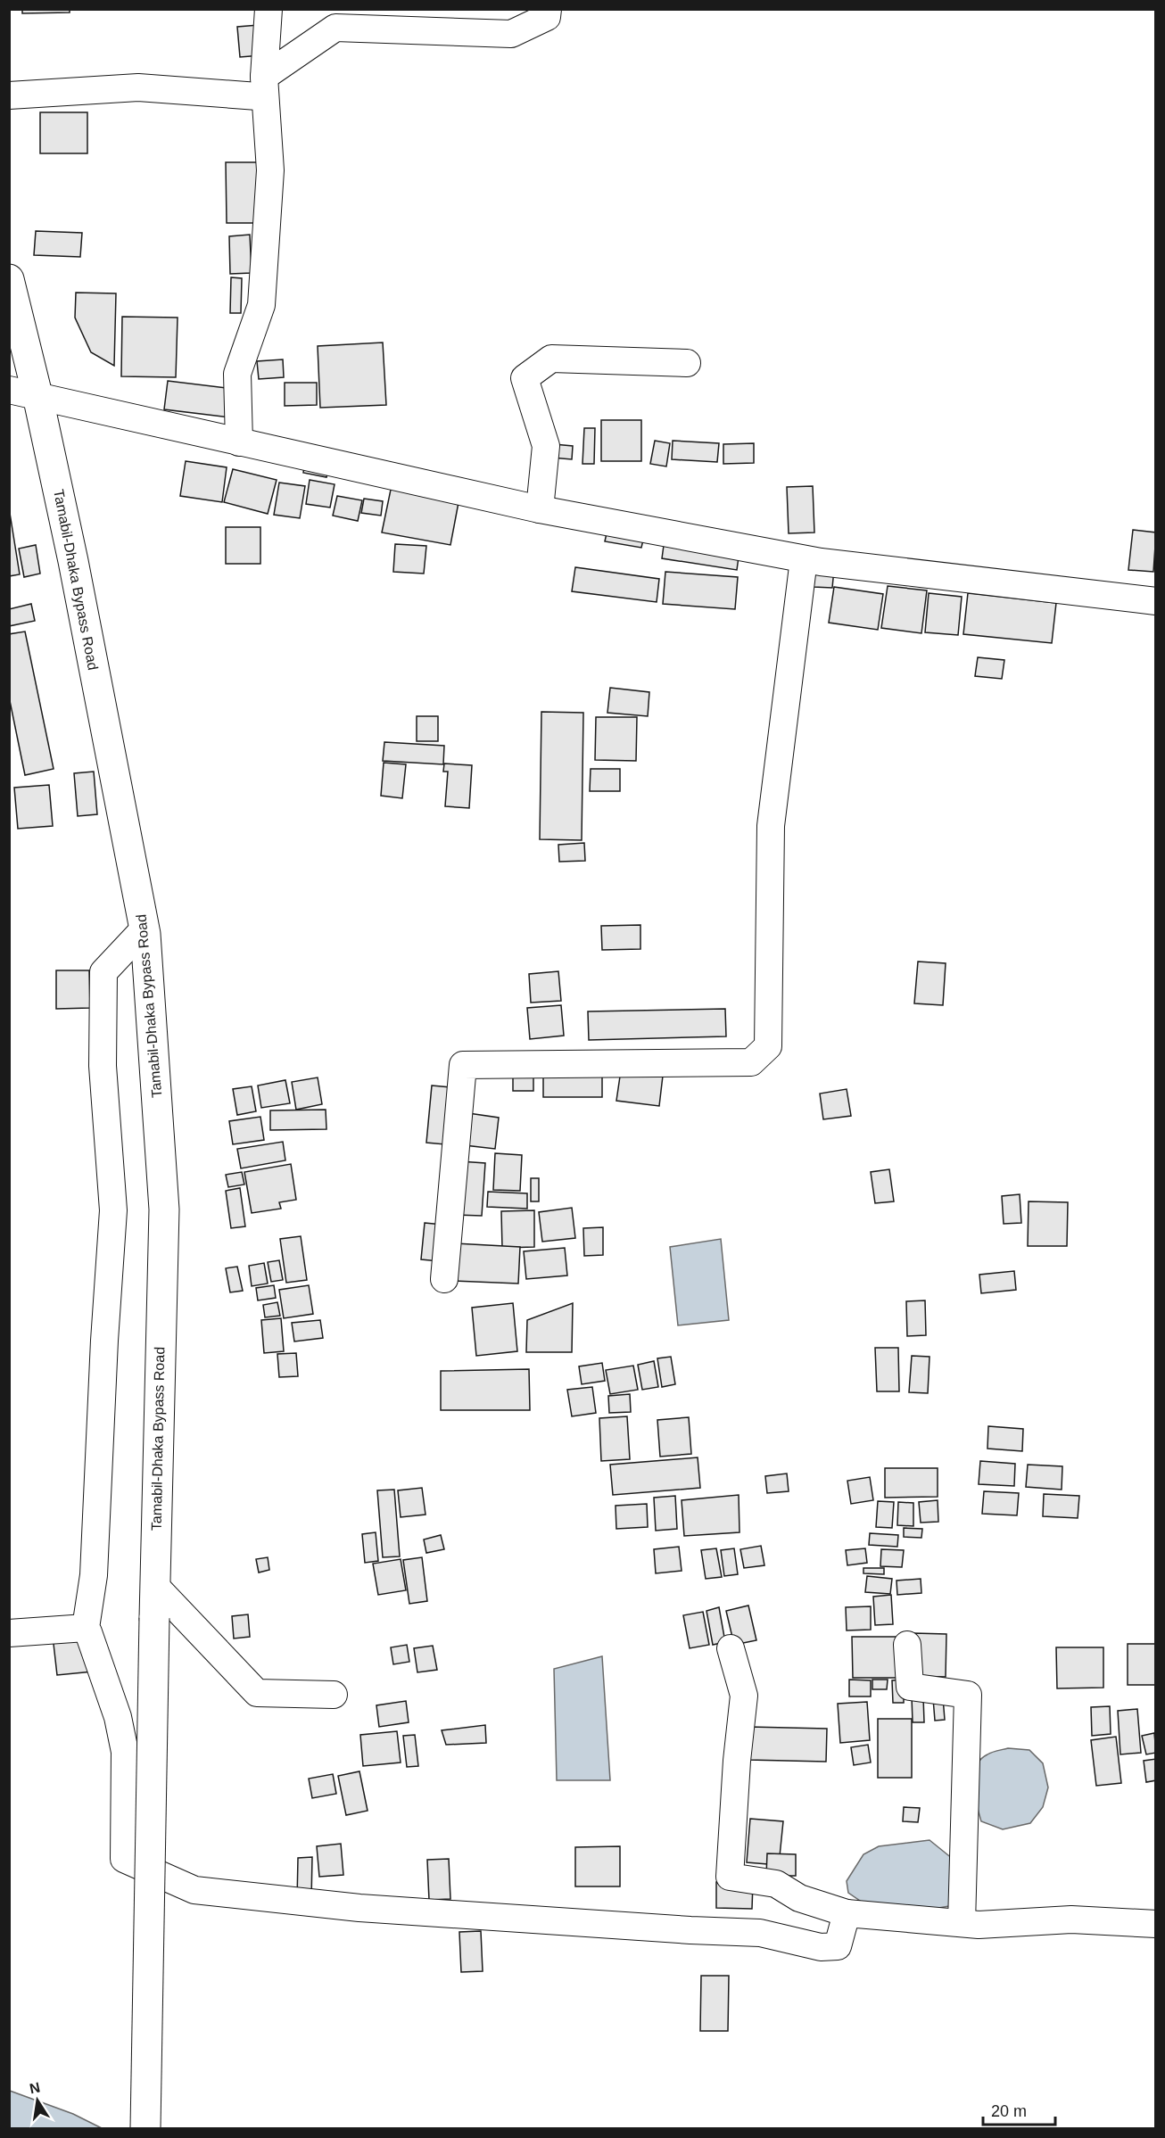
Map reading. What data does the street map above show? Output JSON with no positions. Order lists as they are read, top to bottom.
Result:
{
  "streets": {
    "highway": ["Tamabil-Dhaka Bypass Road"]
  },
  "scale_bar": "20 m",
  "north": "top"
}
